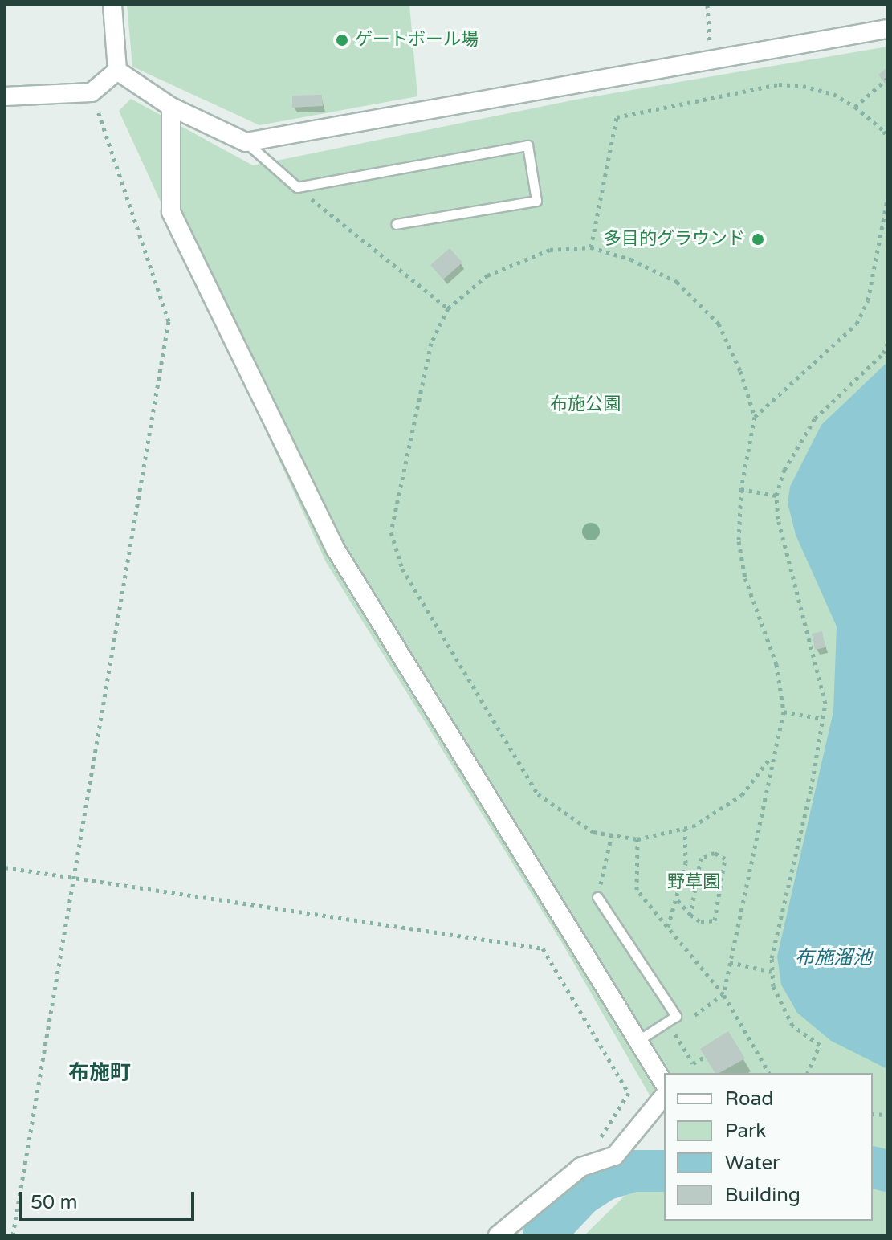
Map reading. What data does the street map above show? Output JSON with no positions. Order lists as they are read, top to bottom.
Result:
{
  "districts": ["布施町"],
  "water": ["布施溜池"],
  "parks": ["布施公園", "野草園"],
  "places": ["ゲートボール場", "多目的グラウンド"],
  "legend": [
    "Road",
    "Park",
    "Water",
    "Building"
  ],
  "scale_bar": "50 m"
}
